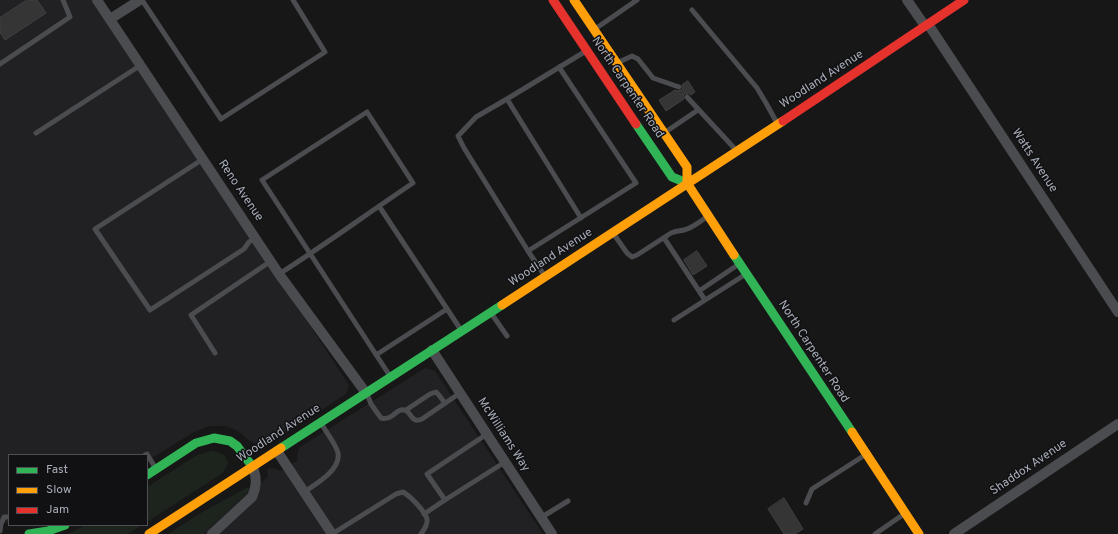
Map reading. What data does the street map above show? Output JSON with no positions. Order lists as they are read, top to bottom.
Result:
{
  "streets": {
    "street": [
      "Woodland Avenue",
      "North Carpenter Road",
      "Watts Avenue",
      "Reno Avenue",
      "McWilliams Way",
      "Shaddox Avenue"
    ]
  },
  "crossings": [
    ["Woodland Avenue", "North Carpenter Road"],
    ["Woodland Avenue", "Watts Avenue"],
    ["Woodland Avenue", "Reno Avenue"],
    ["Woodland Avenue", "McWilliams Way"]
  ],
  "legend": ["Fast", "Slow", "Jam"]
}
